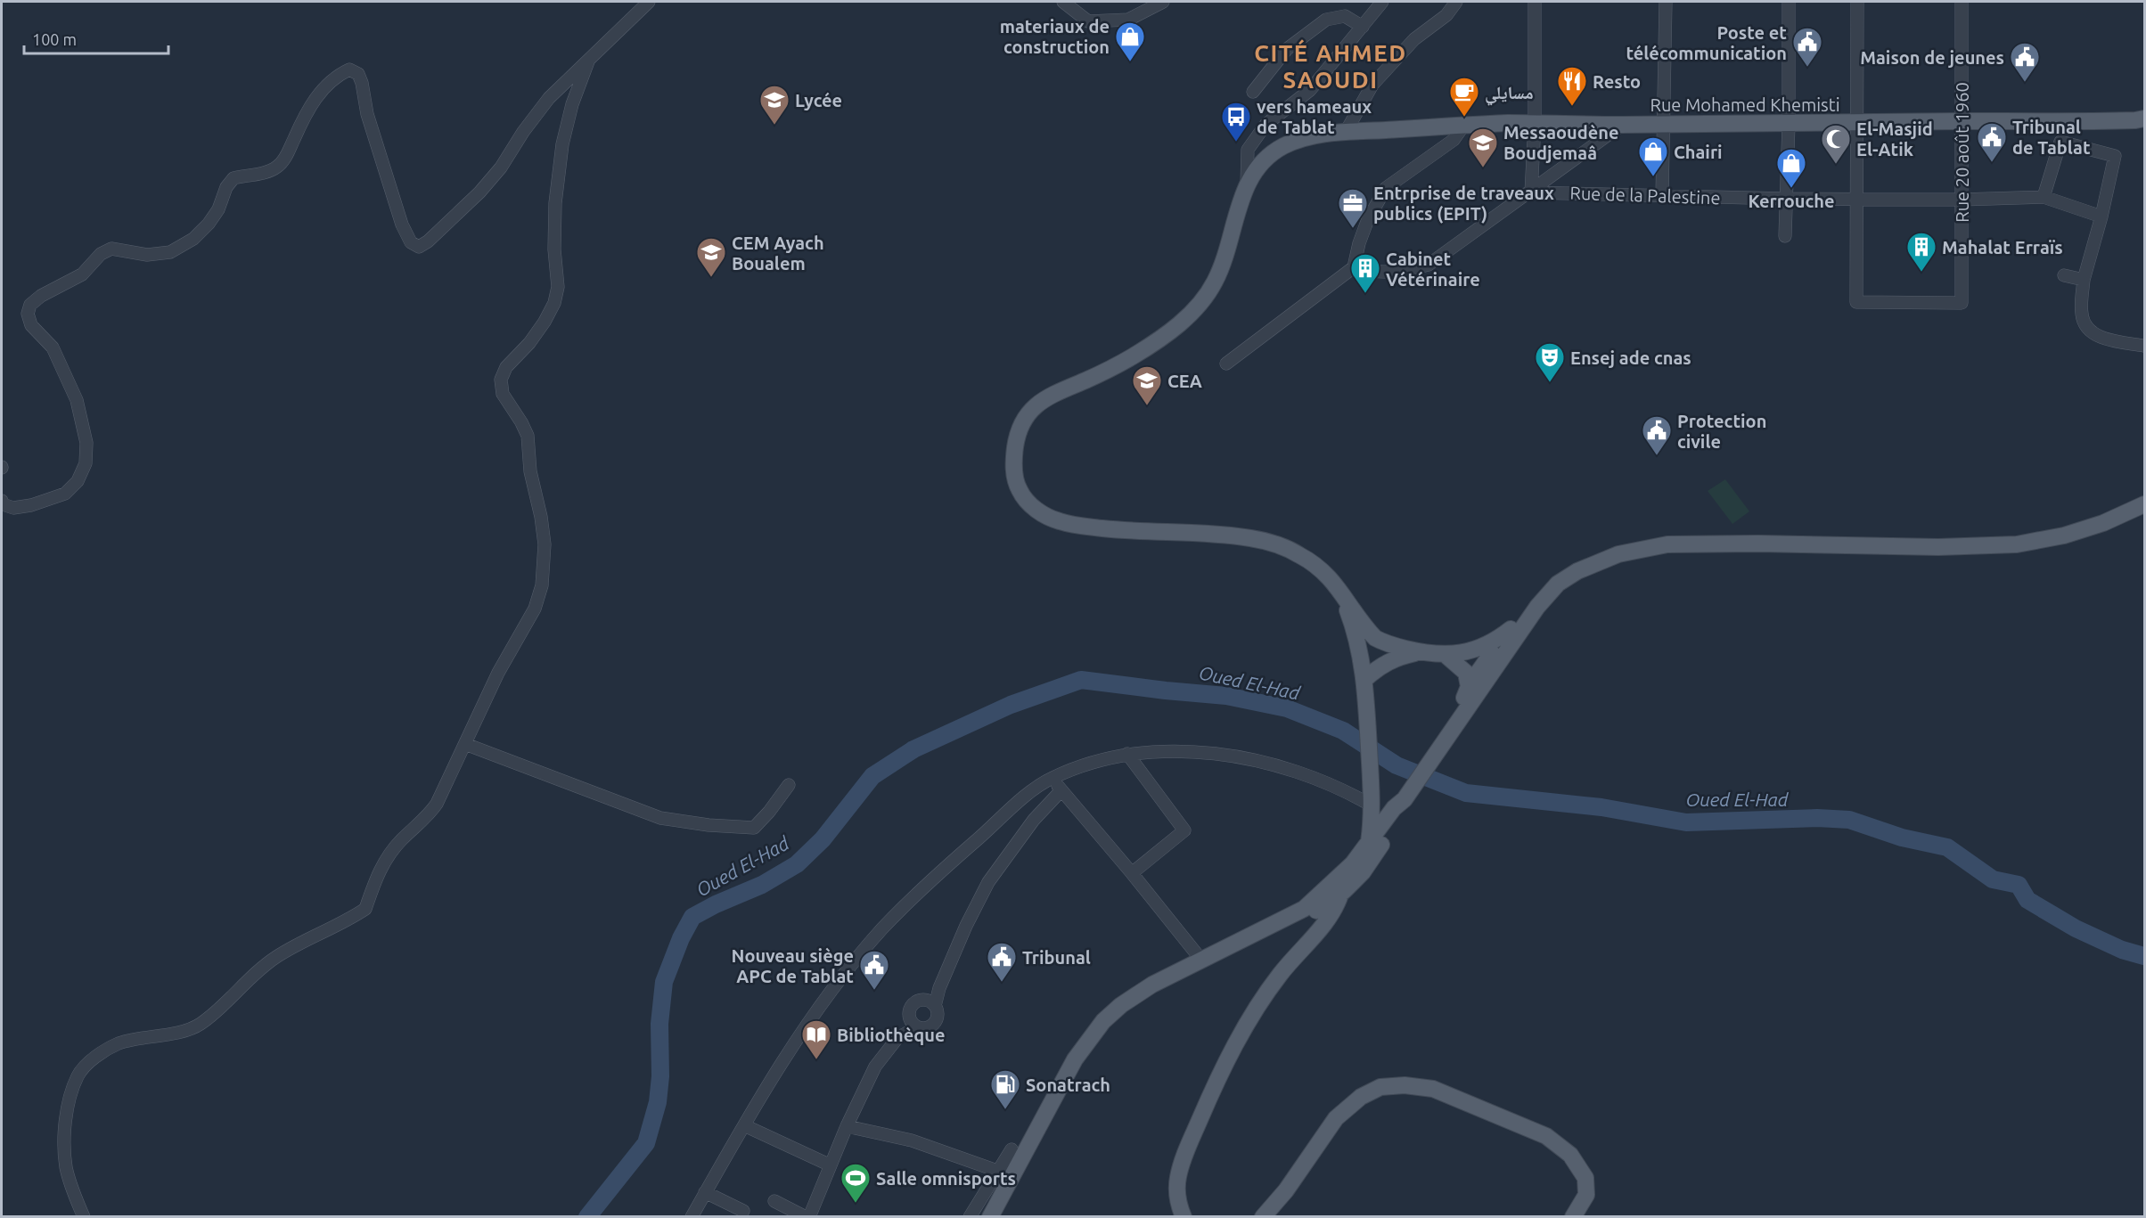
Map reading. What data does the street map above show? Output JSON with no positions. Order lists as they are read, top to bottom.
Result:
{
  "streets": {
    "main road": ["Rue Mohamed Khemisti"],
    "street": ["Rue 20 août 1960", "Rue de la Palestine"]
  },
  "crossings": [
    ["Rue Mohamed Khemisti", "Rue 20 août 1960"],
    ["Rue 20 août 1960", "Rue de la Palestine"]
  ],
  "districts": ["CITÉ AHMED SAOUDI"],
  "water": ["Oued El-Had"],
  "places": {
    "shop": ["materiaux de construction", "Chairi", "Kerrouche"],
    "public building": [
      "Poste et télécommunication",
      "Maison de jeunes",
      "Tribunal de Tablat",
      "Protection civile",
      "Tribunal",
      "Nouveau siège APC de Tablat"
    ],
    "restaurant": ["Resto"],
    "cafe": ["مسايلي"],
    "school or university": [
      "Lycée",
      "Messaoudène Boudjemaâ",
      "CEM Ayach Boualem",
      "CEA"
    ],
    "bus stop": ["vers hameaux de Tablat"],
    "mosque": ["El-Masjid El-Atik"],
    "office": ["Entrprise de traveaux publics (EPIT)"],
    "building": ["Mahalat Erraïs", "Cabinet Vétérinaire"],
    "theatre": ["Ensej ade cnas"],
    "library": ["Bibliothèque"],
    "fuel station": ["Sonatrach"],
    "sports": ["Salle omnisports"]
  },
  "scale_bar": "100 m"
}
